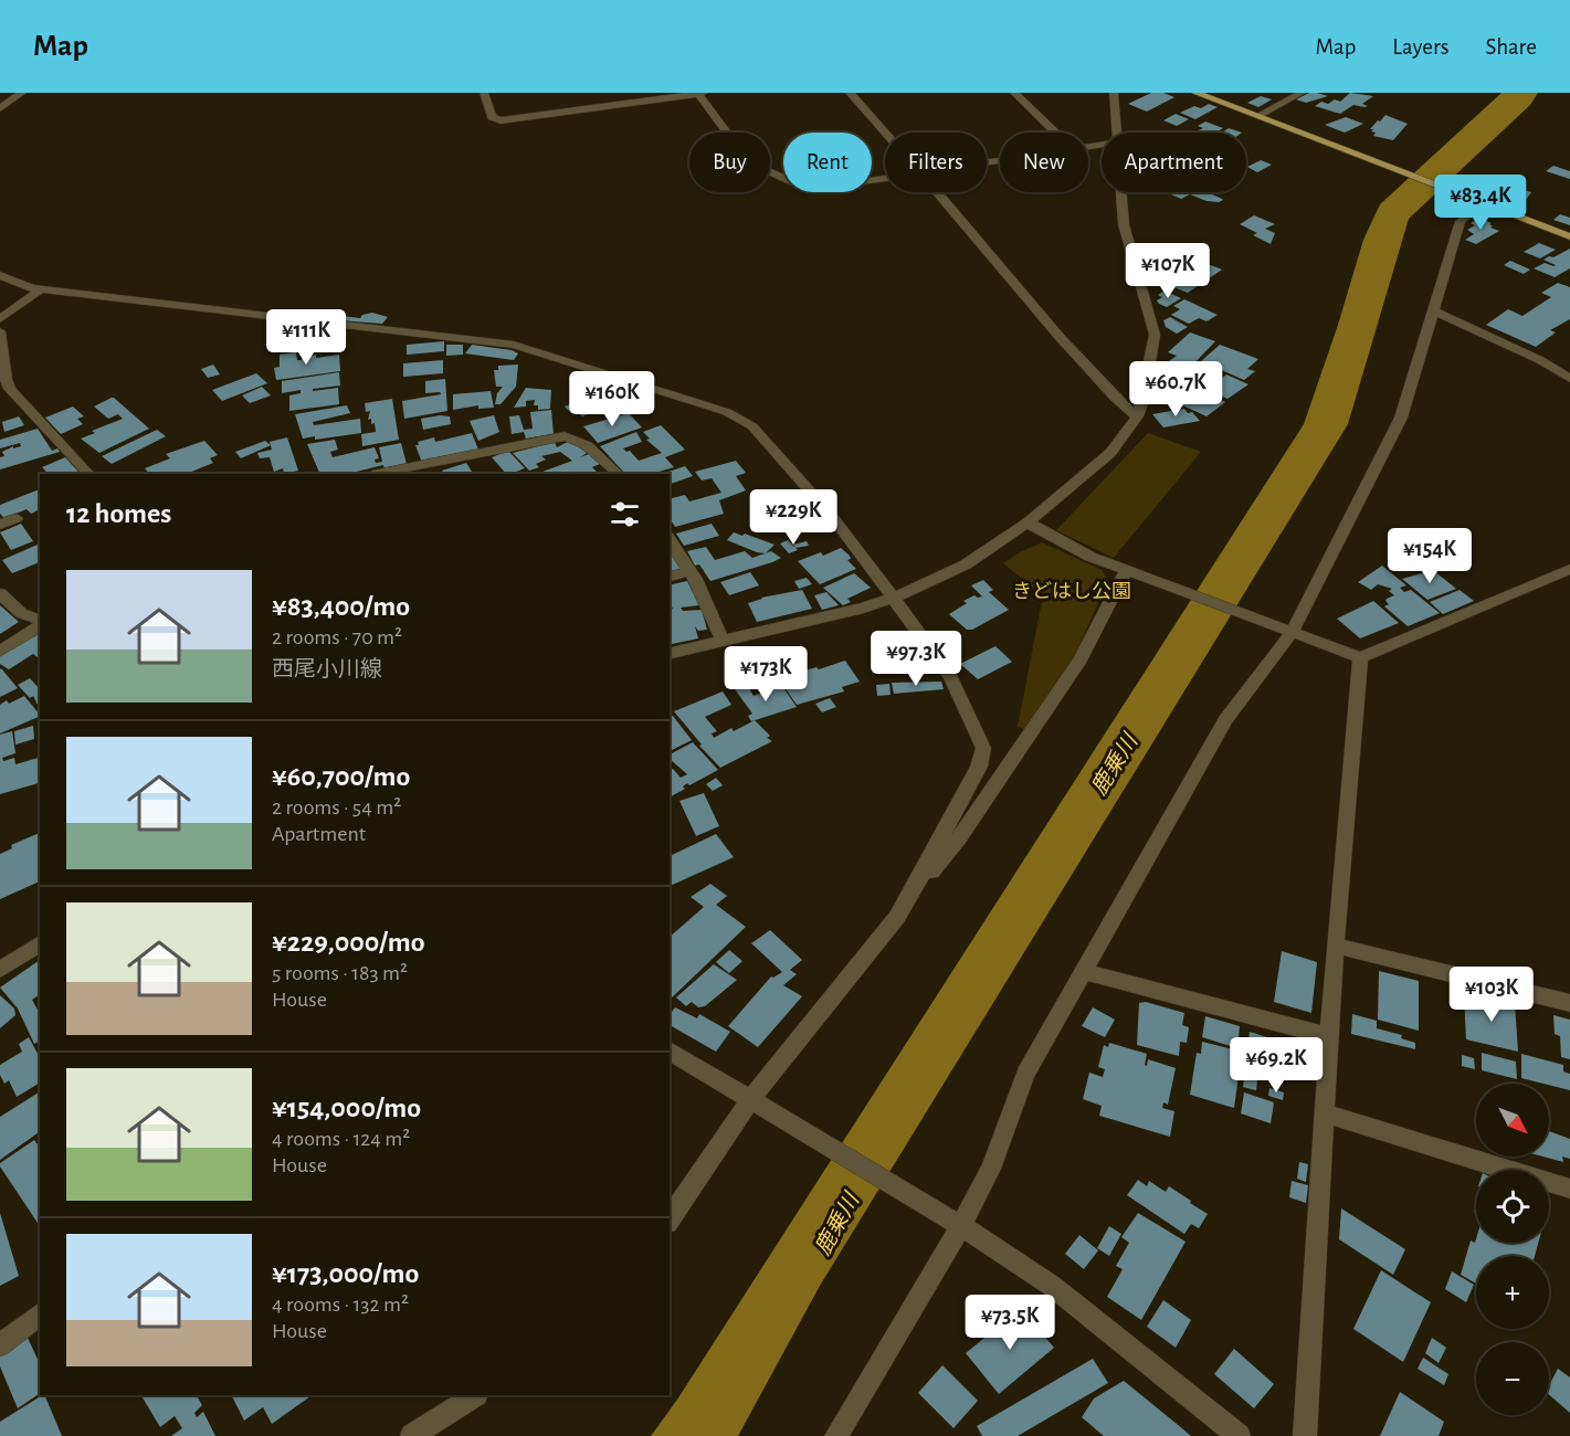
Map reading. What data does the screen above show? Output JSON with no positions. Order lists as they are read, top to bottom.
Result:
{
  "water": ["鹿乗川"],
  "parks": ["きどはし公園"],
  "north": "bottom right",
  "page": {
    "header": "Map",
    "nav": ["Map", "Layers", "Share"],
    "chip": [
      "Buy",
      "Rent",
      "Filters",
      "New",
      "Apartment"
    ],
    "price": [
      "¥83.4K",
      "¥107K",
      "¥111K",
      "¥60.7K",
      "¥160K",
      "¥229K",
      "¥154K",
      "¥97.3K",
      "¥173K",
      "¥103K",
      "¥69.2K",
      "¥73.5K"
    ],
    "heading": "12 homes",
    "list": [
      {
        "name": "¥83,400/mo",
        "note": "2 rooms · 70 m² · 西尾小川線"
      },
      {
        "name": "¥60,700/mo",
        "note": "2 rooms · 54 m² · Apartment"
      },
      {
        "name": "¥229,000/mo",
        "note": "5 rooms · 183 m² · House"
      },
      {
        "name": "¥154,000/mo",
        "note": "4 rooms · 124 m² · House"
      },
      {
        "name": "¥173,000/mo",
        "note": "4 rooms · 132 m² · House"
      }
    ],
    "map_buttons": ["+", "−"]
  }
}
